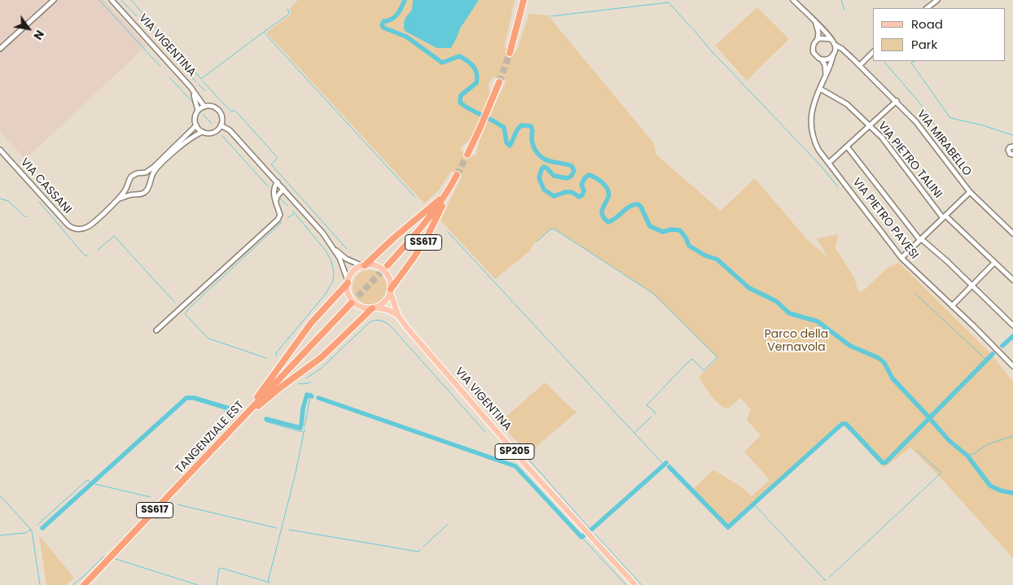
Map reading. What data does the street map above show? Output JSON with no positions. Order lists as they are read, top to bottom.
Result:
{
  "streets": {
    "highway": ["SS617", "TANGENZIALE EST"],
    "main road": ["VIA VIGENTINA", "SP205"],
    "street": [
      "VIA MIRABELLO",
      "VIA PIETRO TALINI",
      "VIA CASSANI",
      "VIA PIETRO PAVESI"
    ]
  },
  "crossings": [
    ["VIA VIGENTINA", "VIA CASSANI"],
    ["VIA VIGENTINA", "SS617"],
    ["VIA MIRABELLO", "VIA PIETRO PAVESI"],
    ["VIA PIETRO TALINI", "VIA PIETRO PAVESI"],
    ["SS617", "TANGENZIALE EST"]
  ],
  "parks": ["Parco della Vernavola"],
  "legend": ["Road", "Park"],
  "north": "bottom right"
}
